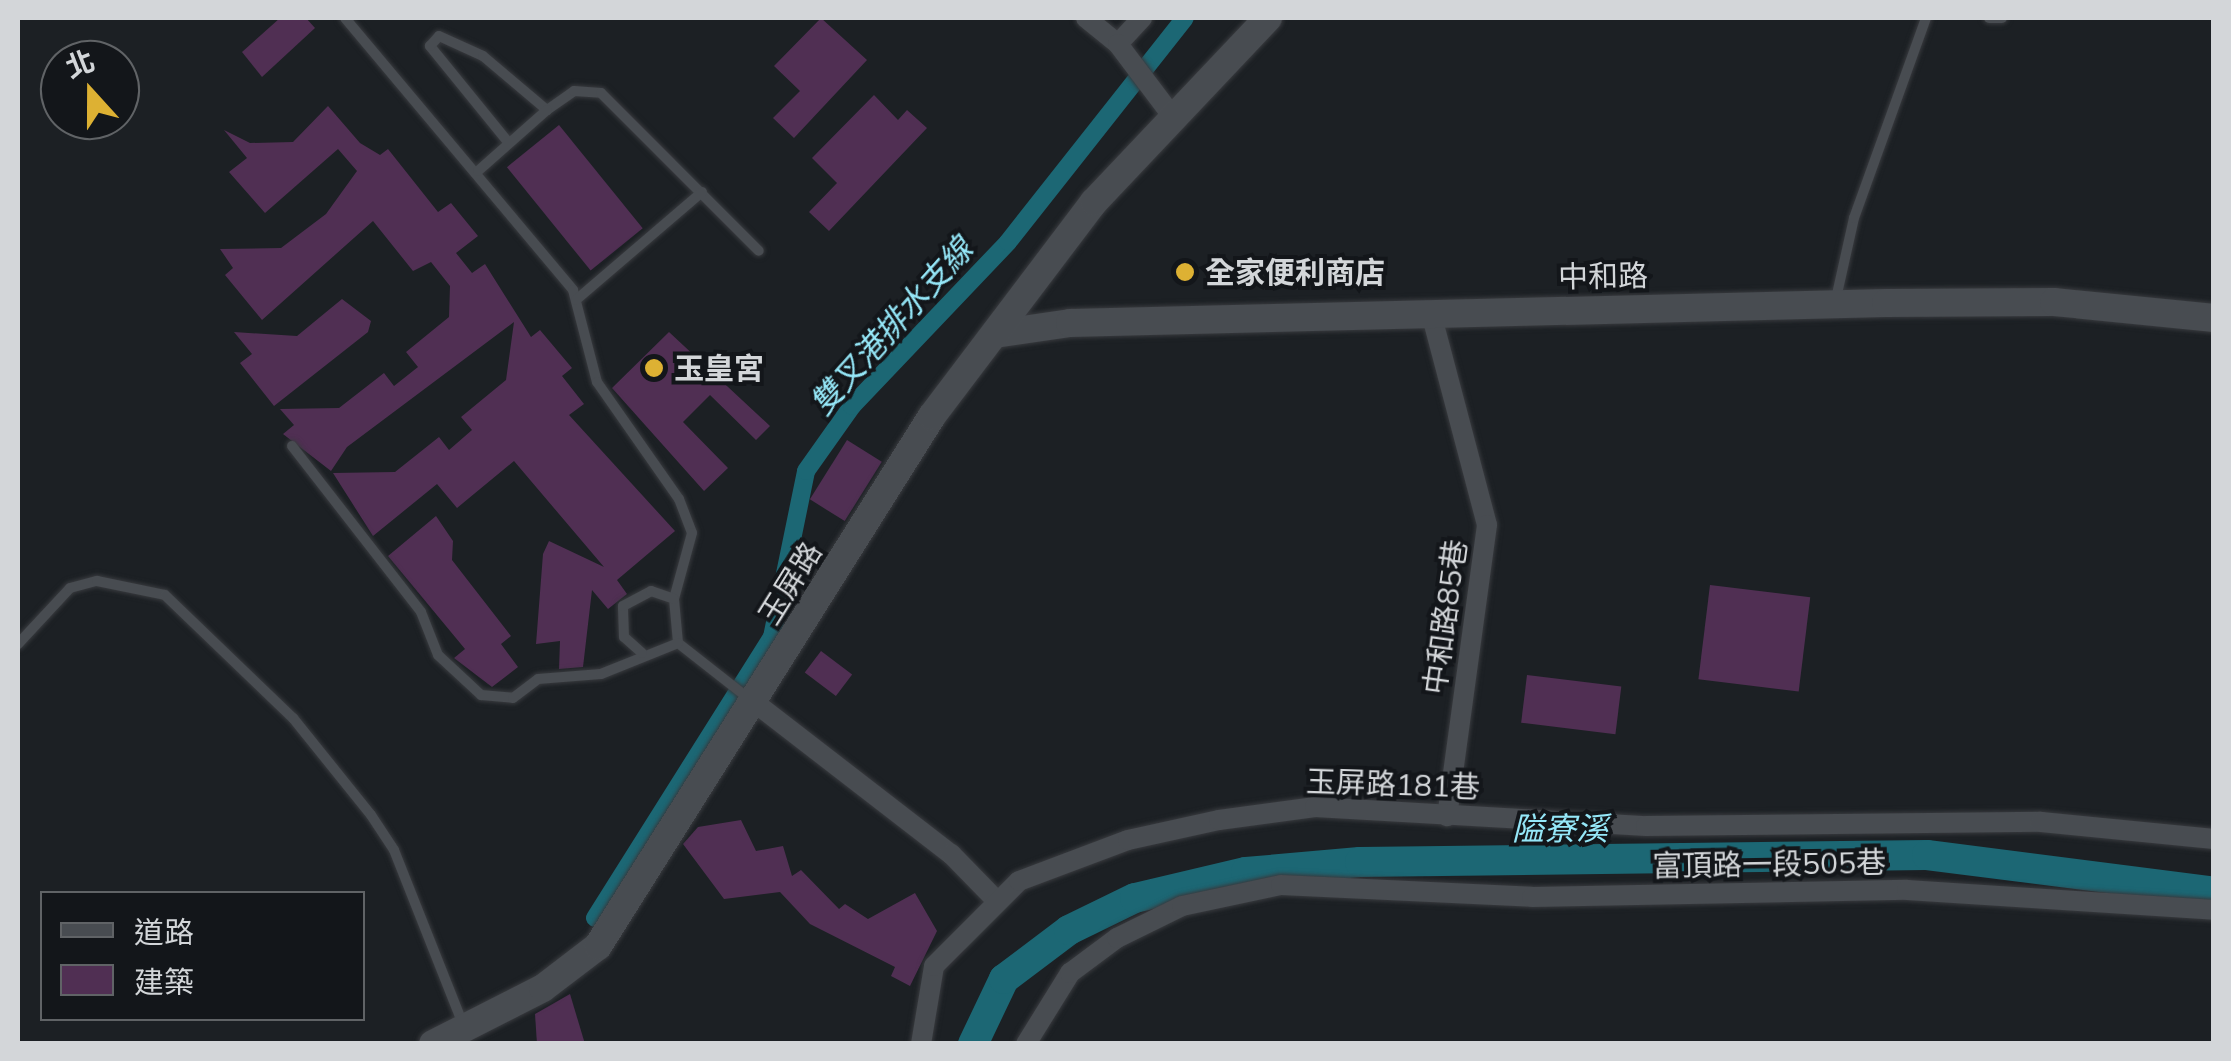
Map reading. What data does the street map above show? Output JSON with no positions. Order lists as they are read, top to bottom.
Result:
{
  "streets": {
    "street": [
      "中和路",
      "玉屏路",
      "中和路85巷",
      "玉屏路181巷",
      "富頂路一段505巷"
    ]
  },
  "crossings": [
    ["中和路", "玉屏路"],
    ["中和路", "中和路85巷"],
    ["中和路85巷", "玉屏路181巷"]
  ],
  "water": ["雙叉港排水支線", "隘寮溪"],
  "places": ["全家便利商店", "玉皇宮"],
  "legend": ["道路", "建築"],
  "north": "top"
}
